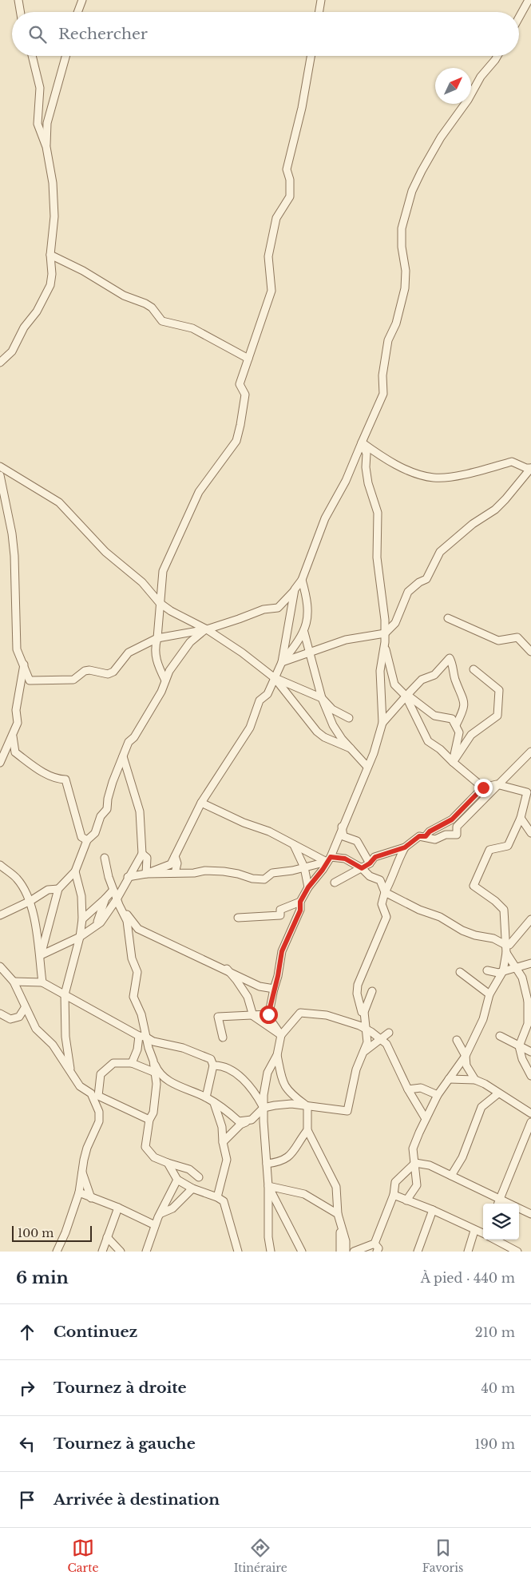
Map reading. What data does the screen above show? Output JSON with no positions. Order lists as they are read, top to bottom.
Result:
{
  "scale_bar": "100 m",
  "north": "top right",
  "page": {
    "search": "Rechercher",
    "scale": "100 m",
    "heading": ["6 min", "À pied · 440 m"],
    "list": [
      ["Continuez", "210 m"],
      ["Tournez à droite", "40 m"],
      ["Tournez à gauche", "190 m"],
      "Arrivée à destination"
    ],
    "nav": ["Carte", "Itinéraire", "Favoris"]
  }
}
